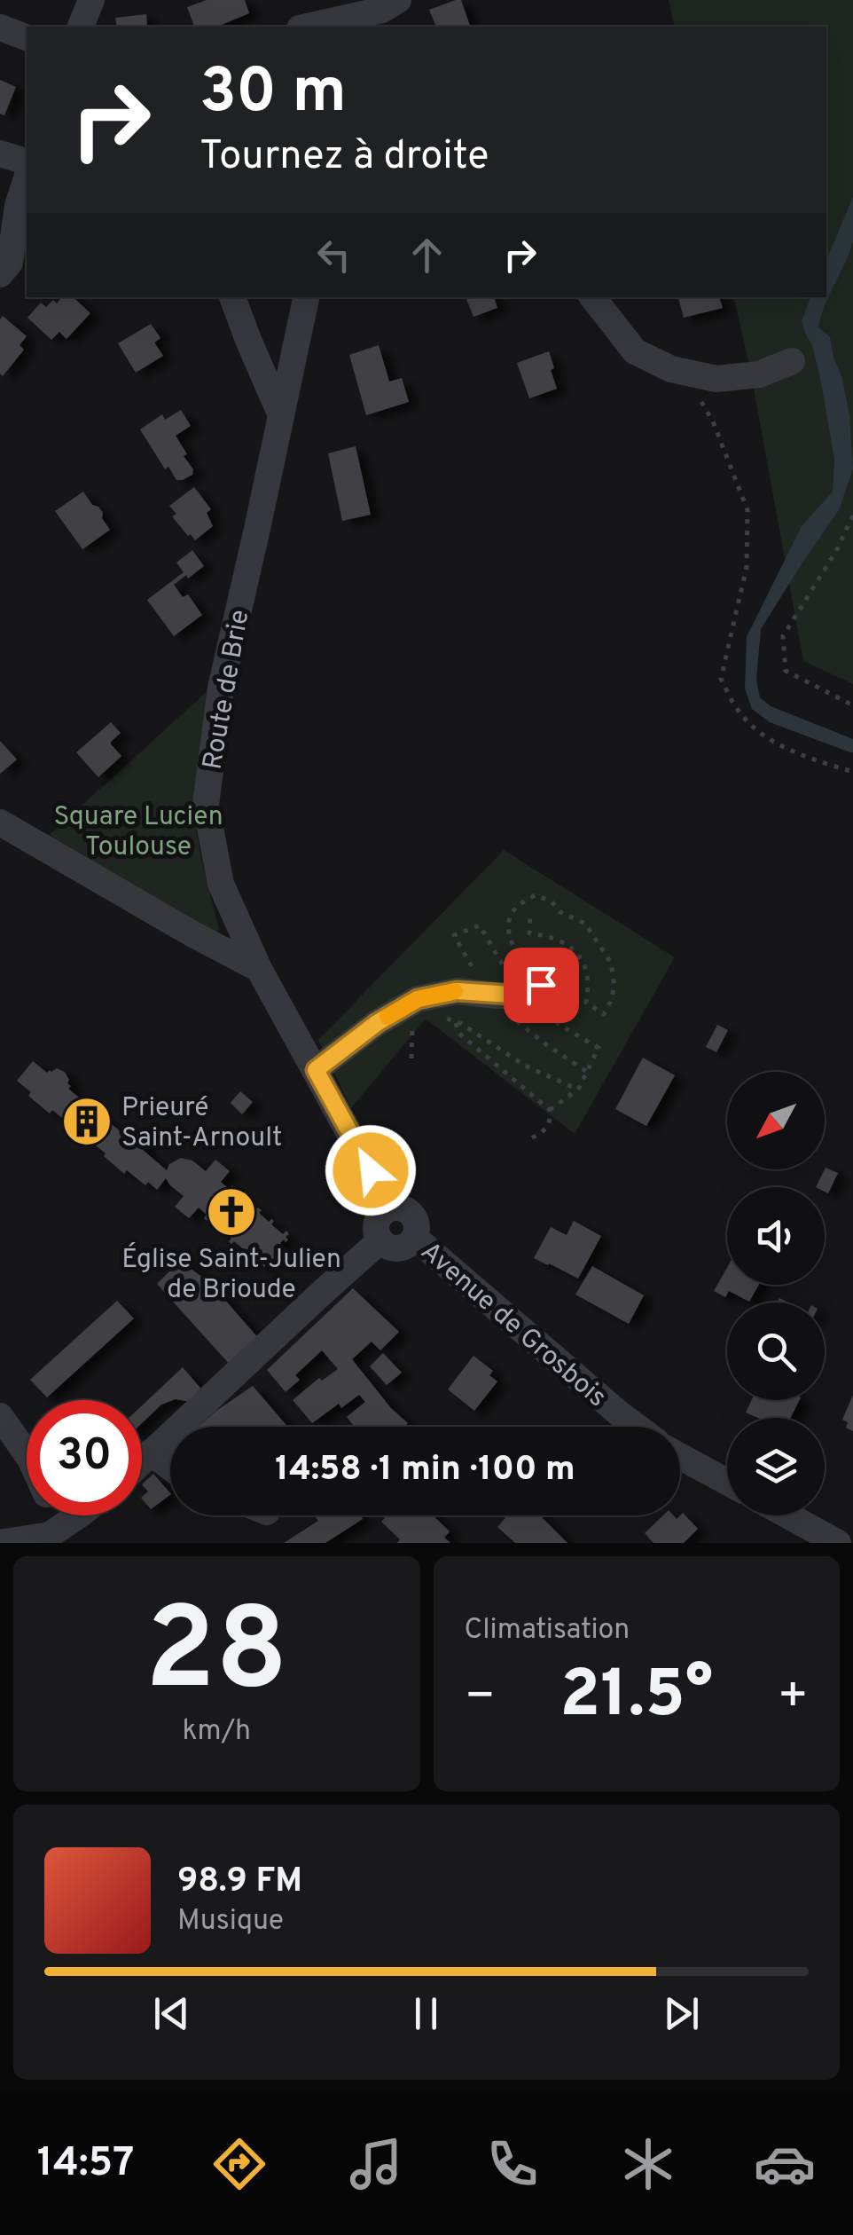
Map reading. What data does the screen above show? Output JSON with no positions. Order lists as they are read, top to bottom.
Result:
{
  "streets": {
    "street": ["Route de Brie", "Avenue de Grosbois"]
  },
  "crossings": [
    ["Route de Brie", "Avenue de Grosbois"]
  ],
  "parks": ["Square Lucien Toulouse"],
  "places": {
    "building": ["Prieuré Saint-Arnoult"],
    "church": ["Église Saint-Julien de Brioude"]
  },
  "north": "bottom left",
  "page": {
    "turn": ["30 m", "Tournez à droite"],
    "limit": "30",
    "trip": "14:58 · 1 min · 100 m",
    "tile": [
      ["28", "km/h"],
      "Climatisation"
    ],
    "heat": ["−", "21.5°", "+"],
    "song": ["98.9 FM", "Musique"],
    "tabs": "14:57"
  }
}
